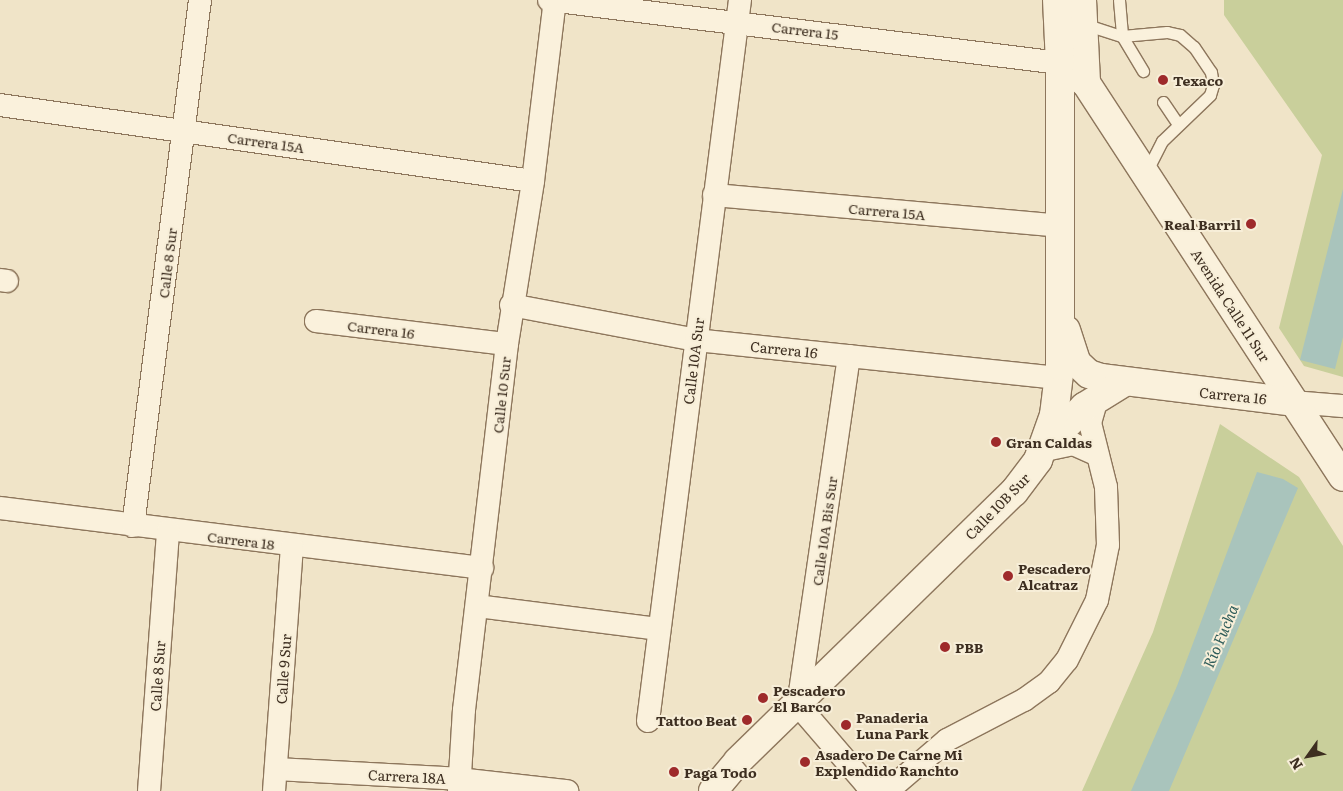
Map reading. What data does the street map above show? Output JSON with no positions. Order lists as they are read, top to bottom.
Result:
{
  "streets": {
    "main road": ["Avenida Calle 11 Sur", "Carrera 16", "Calle 10B Sur"],
    "street": [
      "Carrera 15",
      "Carrera 15A",
      "Calle 8 Sur",
      "Calle 10A Sur",
      "Calle 10 Sur",
      "Calle 10A Bis Sur",
      "Carrera 18",
      "Calle 9 Sur",
      "Carrera 18A"
    ]
  },
  "crossings": [
    ["Carrera 15", "Avenida Calle 11 Sur"],
    ["Carrera 15", "Calle 10A Sur"],
    ["Carrera 15", "Calle 10 Sur"],
    ["Carrera 15", "Calle 10B Sur"],
    ["Carrera 15A", "Calle 8 Sur"],
    ["Carrera 15A", "Calle 10A Sur"],
    ["Carrera 15A", "Calle 10 Sur"],
    ["Carrera 15A", "Calle 10B Sur"],
    ["Calle 8 Sur", "Carrera 18"],
    ["Avenida Calle 11 Sur", "Carrera 16"],
    ["Avenida Calle 11 Sur", "Calle 10B Sur"],
    ["Carrera 16", "Calle 10A Sur"],
    ["Carrera 16", "Calle 10 Sur"],
    ["Carrera 16", "Calle 10B Sur"],
    ["Carrera 16", "Calle 10A Bis Sur"],
    ["Calle 10 Sur", "Carrera 18"],
    ["Calle 10 Sur", "Carrera 18A"],
    ["Calle 10B Sur", "Calle 10A Bis Sur"],
    ["Carrera 18", "Calle 9 Sur"],
    ["Calle 9 Sur", "Carrera 18A"]
  ],
  "water": ["Río Fucha"],
  "places": [
    "Texaco",
    "Real Barril",
    "Gran Caldas",
    "Pescadero Alcatraz",
    "PBB",
    "Pescadero El Barco",
    "Tattoo Beat",
    "Panaderia Luna Park",
    "Asadero De Carne Mi Explendido Ranchto",
    "Paga Todo"
  ],
  "north": "bottom left"
}
